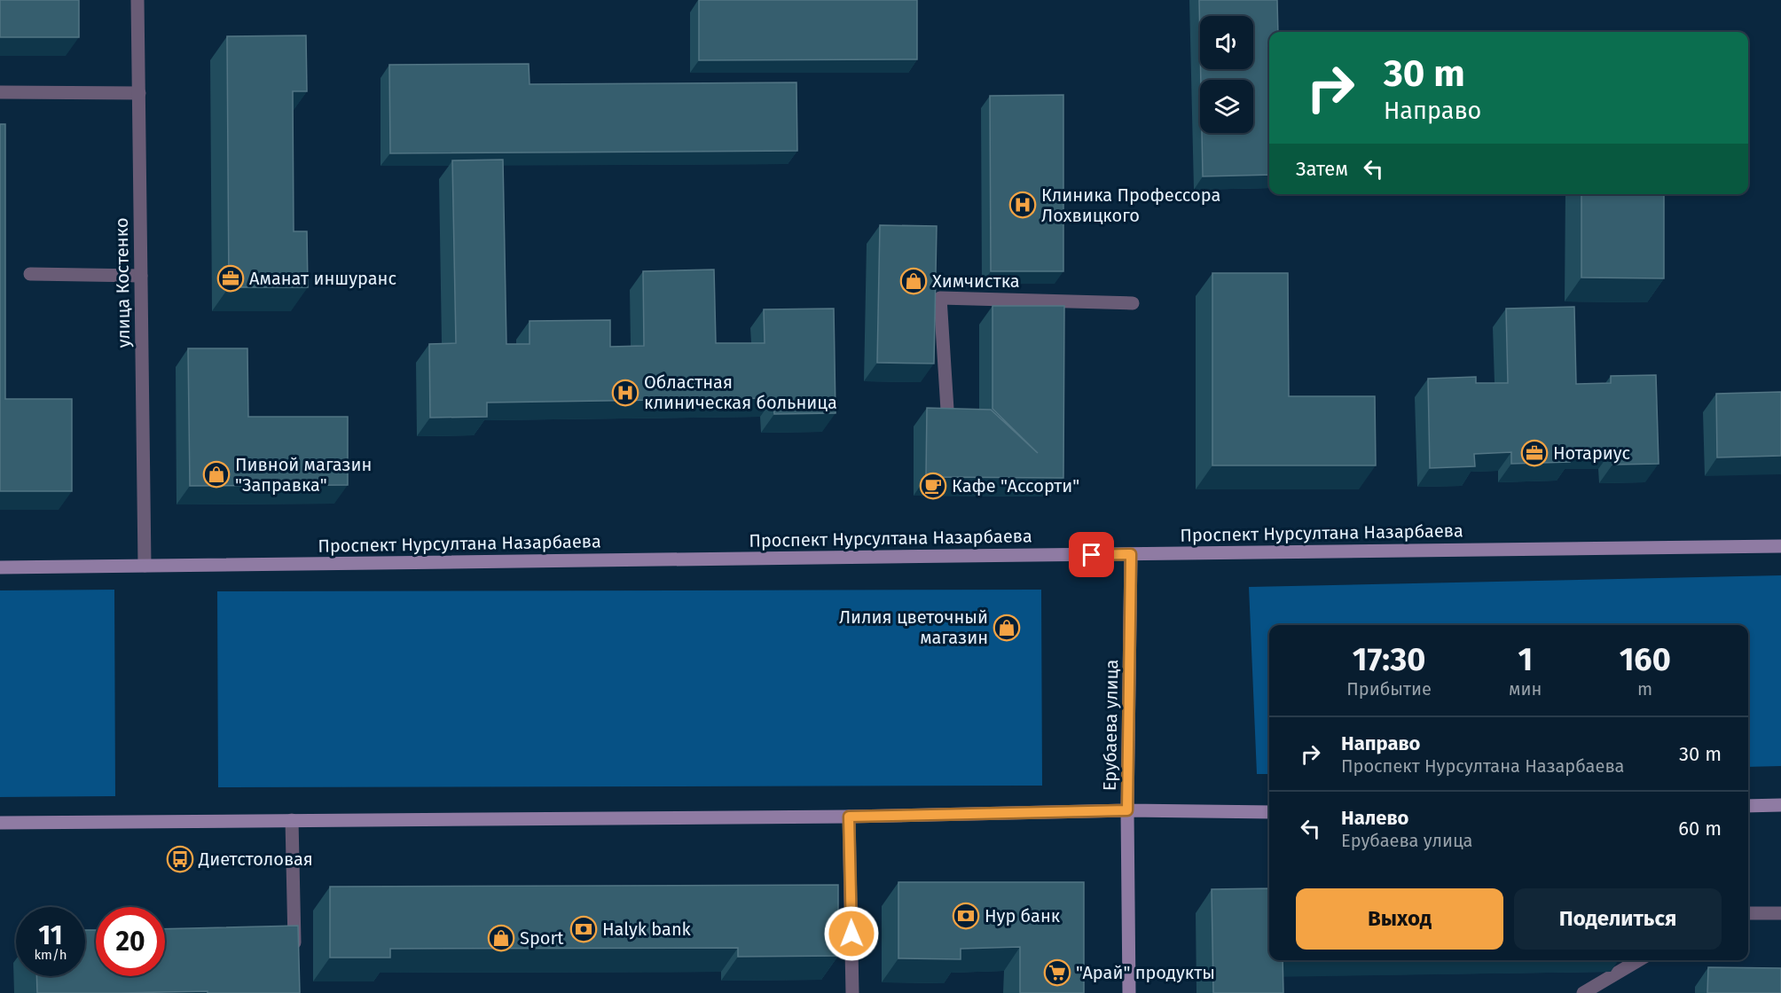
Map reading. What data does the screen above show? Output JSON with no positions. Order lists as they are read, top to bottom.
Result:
{
  "streets": {
    "main road": ["Проспект Нурсултана Назарбаева", "Ерубаева улица"],
    "street": ["улица Костенко"]
  },
  "crossings": [
    ["улица Костенко", "Проспект Нурсултана Назарбаева"],
    ["Проспект Нурсултана Назарбаева", "Ерубаева улица"]
  ],
  "places": {
    "hospital": ["Клиника Профессора Лохвицкого", "Областная клиническая больница"],
    "office": ["Аманат иншуранс", "Нотариус"],
    "shop": [
      "Химчистка",
      "Пивной магазин \"Заправка\"",
      "Лилия цветочный магазин",
      "Sport"
    ],
    "cafe": ["Кафе \"Ассорти\""],
    "bus stop": ["Диетстоловая"],
    "bank": ["Нур банк", "Halyk bank"],
    "supermarket": ["\"Арай\" продукты"]
  },
  "page": {
    "turn": ["30 m", "Направо"],
    "then": "Затем",
    "eta": [
      "17:30",
      "Прибытие",
      "1",
      "мин",
      "160",
      "m"
    ],
    "list": [
      {
        "name": "Направо",
        "note": "Проспект Нурсултана Назарбаева",
        "value": "30 m"
      },
      {
        "name": "Налево",
        "note": "Ерубаева улица",
        "value": "60 m"
      }
    ],
    "buttons": ["Выход", "Поделиться"],
    "speed": "11 km/h",
    "limit": "20"
  }
}
